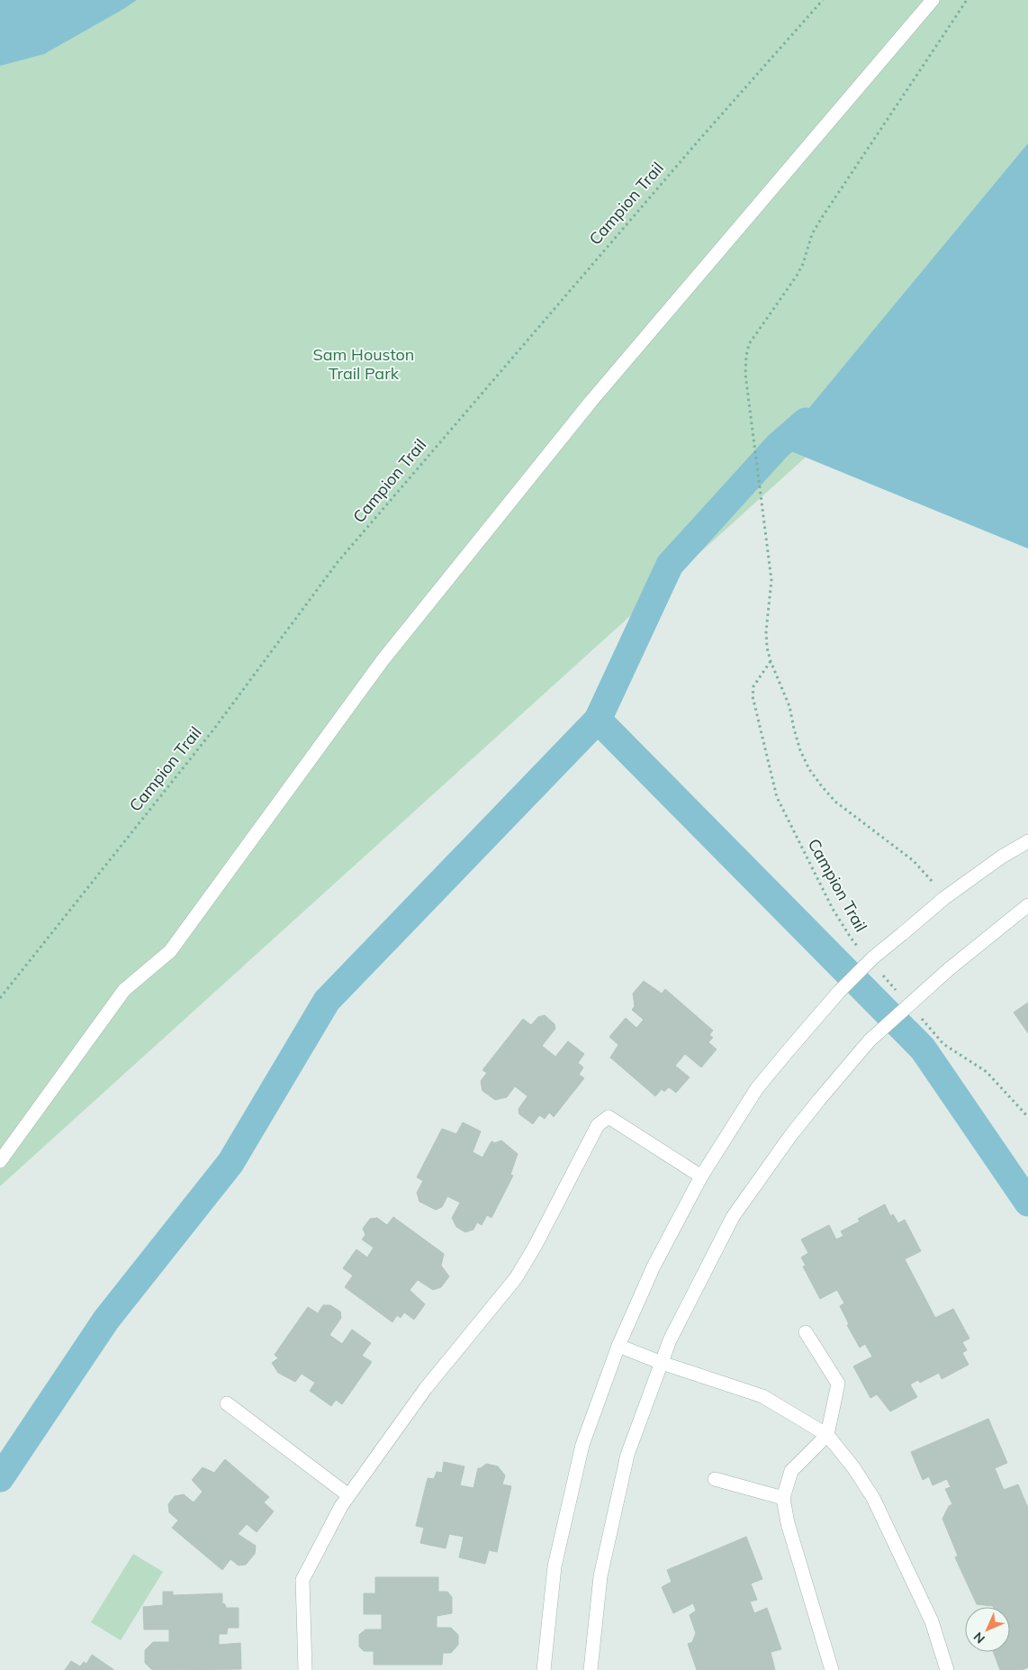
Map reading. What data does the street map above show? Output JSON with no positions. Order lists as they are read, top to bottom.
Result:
{
  "streets": {
    "path": ["Campion Trail"]
  },
  "parks": ["Sam Houston Trail Park"],
  "north": "bottom left"
}
